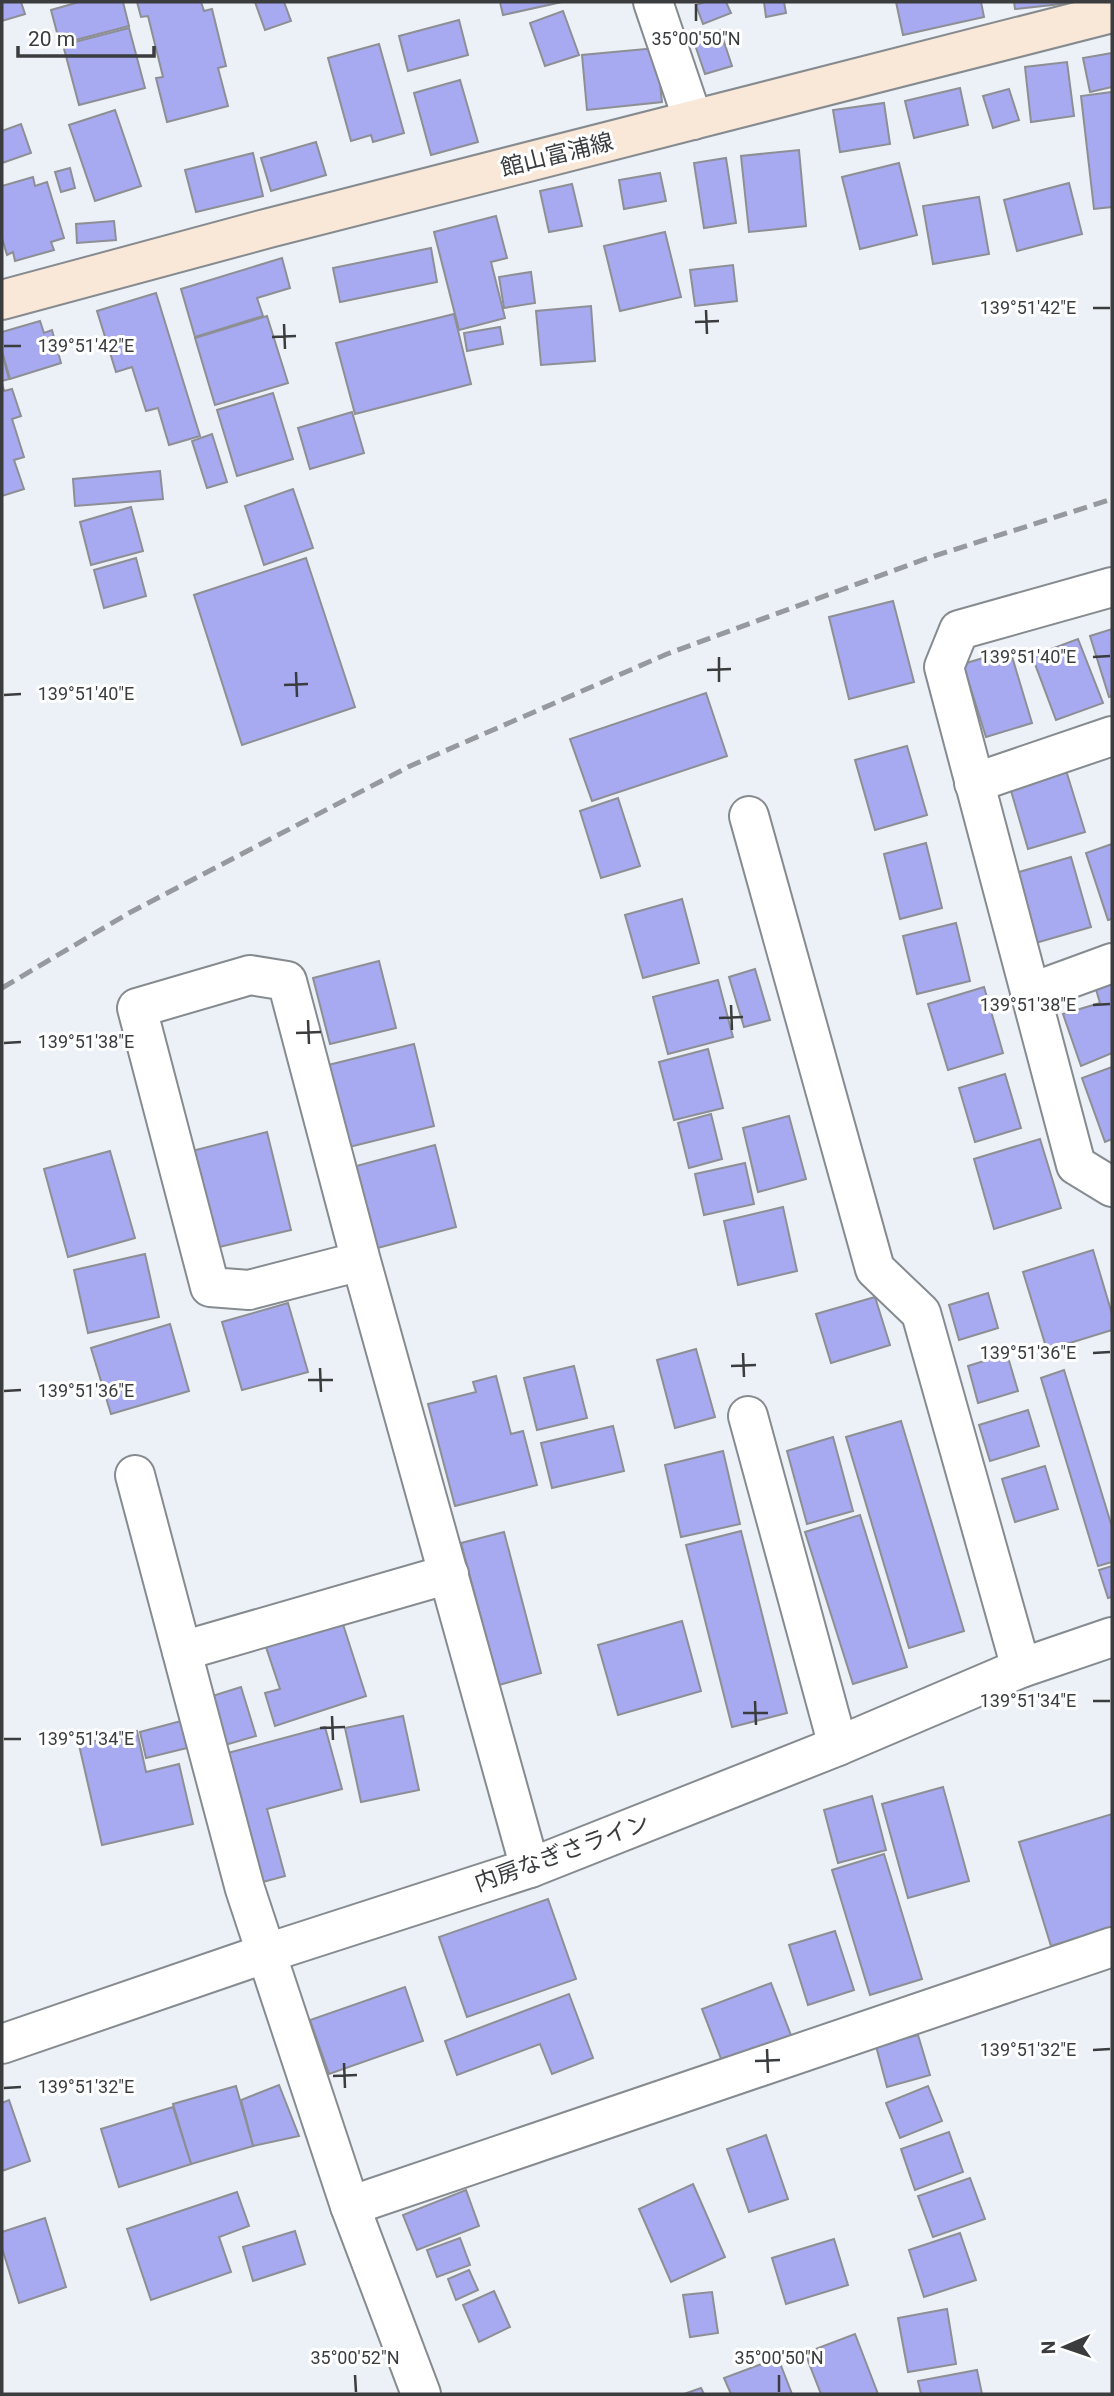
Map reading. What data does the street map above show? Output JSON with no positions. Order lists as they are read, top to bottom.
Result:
{
  "streets": {
    "main road": ["館山富浦線"],
    "street": ["内房なぎさライン"]
  },
  "scale_bar": "20 m",
  "north": "left",
  "coordinates": [
    "35°00'50\"N",
    "139°51'42\"E",
    "139°51'40\"E",
    "139°51'38\"E",
    "139°51'36\"E",
    "139°51'34\"E",
    "139°51'32\"E",
    "35°00'52\"N"
  ]
}
